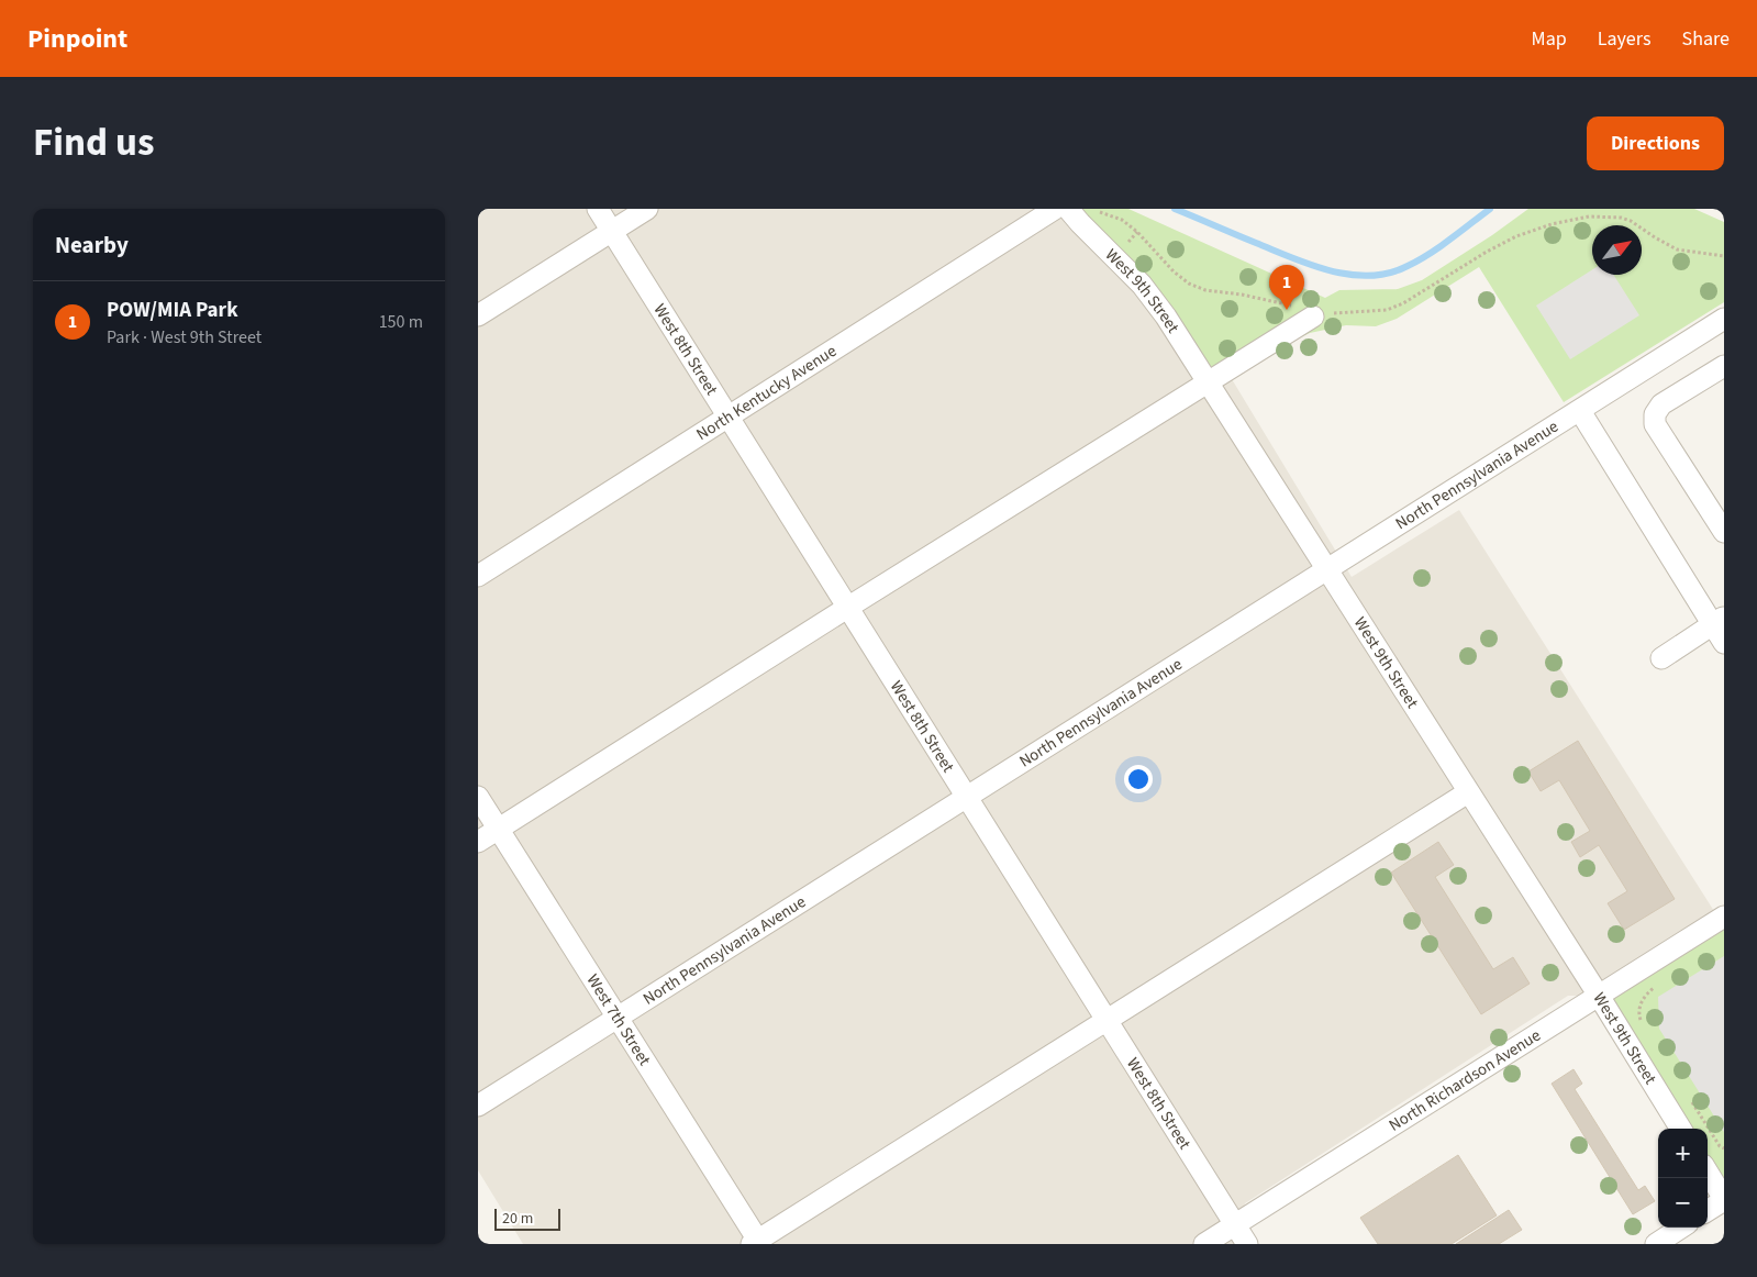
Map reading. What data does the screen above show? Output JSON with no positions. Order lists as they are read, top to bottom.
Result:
{
  "streets": {
    "street": [
      "West 9th Street",
      "West 8th Street",
      "North Kentucky Avenue",
      "North Pennsylvania Avenue",
      "West 7th Street",
      "North Richardson Avenue"
    ]
  },
  "crossings": [
    ["West 9th Street", "North Pennsylvania Avenue"],
    ["West 9th Street", "North Richardson Avenue"],
    ["West 8th Street", "North Kentucky Avenue"],
    ["West 8th Street", "North Pennsylvania Avenue"],
    ["West 8th Street", "North Richardson Avenue"],
    ["North Pennsylvania Avenue", "West 7th Street"]
  ],
  "scale_bar": "20 m",
  "north": "top right",
  "page": {
    "header": "Pinpoint",
    "nav": ["Map", "Layers", "Share"],
    "title": "Find us",
    "buttons": "Directions",
    "heading": "Nearby",
    "pins": "1",
    "list": [
      {
        "mark": "1",
        "name": "POW/MIA Park",
        "note": "Park · West 9th Street",
        "value": "150 m"
      }
    ],
    "map_buttons": ["+", "−"],
    "scale": "20 m"
  }
}
